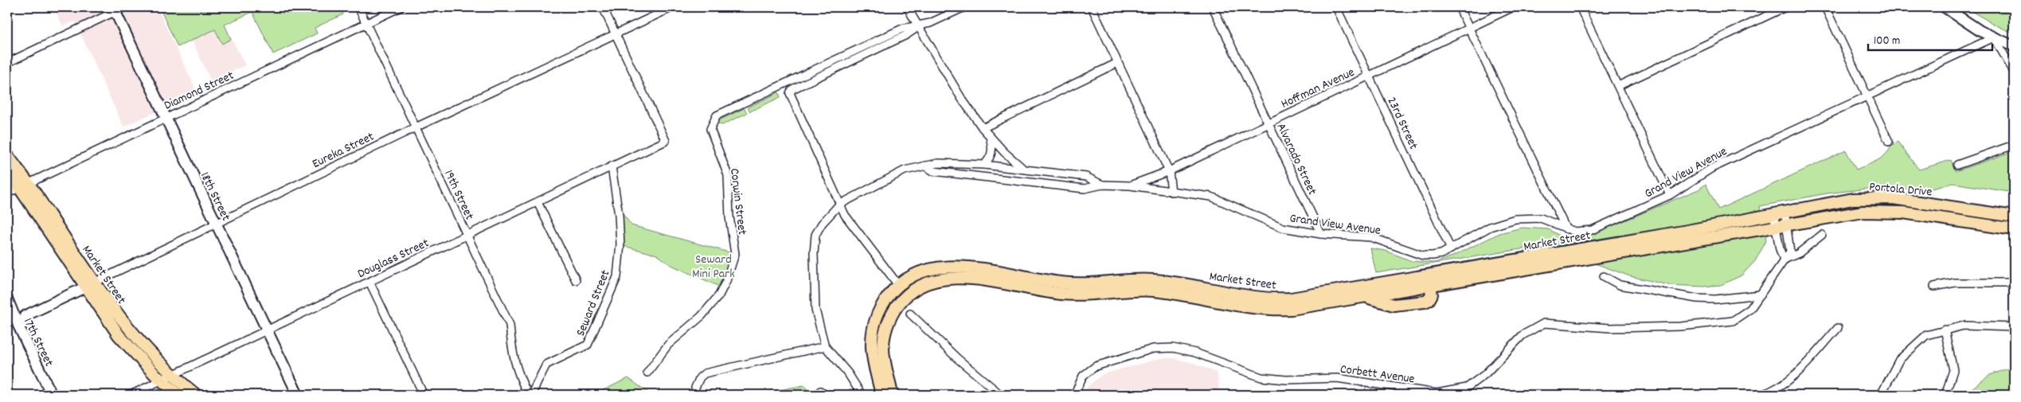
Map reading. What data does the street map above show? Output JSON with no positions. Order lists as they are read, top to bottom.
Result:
{
  "streets": {
    "main road": ["Portola Drive", "Market Street"],
    "street": [
      "Hoffman Avenue",
      "Diamond Street",
      "23rd Street",
      "Eureka Street",
      "Alvarado Street",
      "Grand View Avenue",
      "19th Street",
      "18th Street",
      "Corwin Street",
      "Douglass Street",
      "Seward Street",
      "17th Street",
      "Corbett Avenue"
    ]
  },
  "crossings": [
    ["Hoffman Avenue", "23rd Street"],
    ["Hoffman Avenue", "Alvarado Street"],
    ["Hoffman Avenue", "Grand View Avenue"],
    ["Diamond Street", "19th Street"],
    ["Diamond Street", "18th Street"],
    ["Diamond Street", "Market Street"],
    ["23rd Street", "Grand View Avenue"],
    ["Eureka Street", "19th Street"],
    ["Eureka Street", "18th Street"],
    ["Eureka Street", "Market Street"],
    ["Eureka Street", "Douglass Street"],
    ["Alvarado Street", "Grand View Avenue"],
    ["Portola Drive", "Market Street"],
    ["19th Street", "Douglass Street"],
    ["18th Street", "Douglass Street"],
    ["Market Street", "Douglass Street"],
    ["Douglass Street", "Seward Street"]
  ],
  "parks": ["Seward Mini Park"],
  "scale_bar": "100 m"
}
